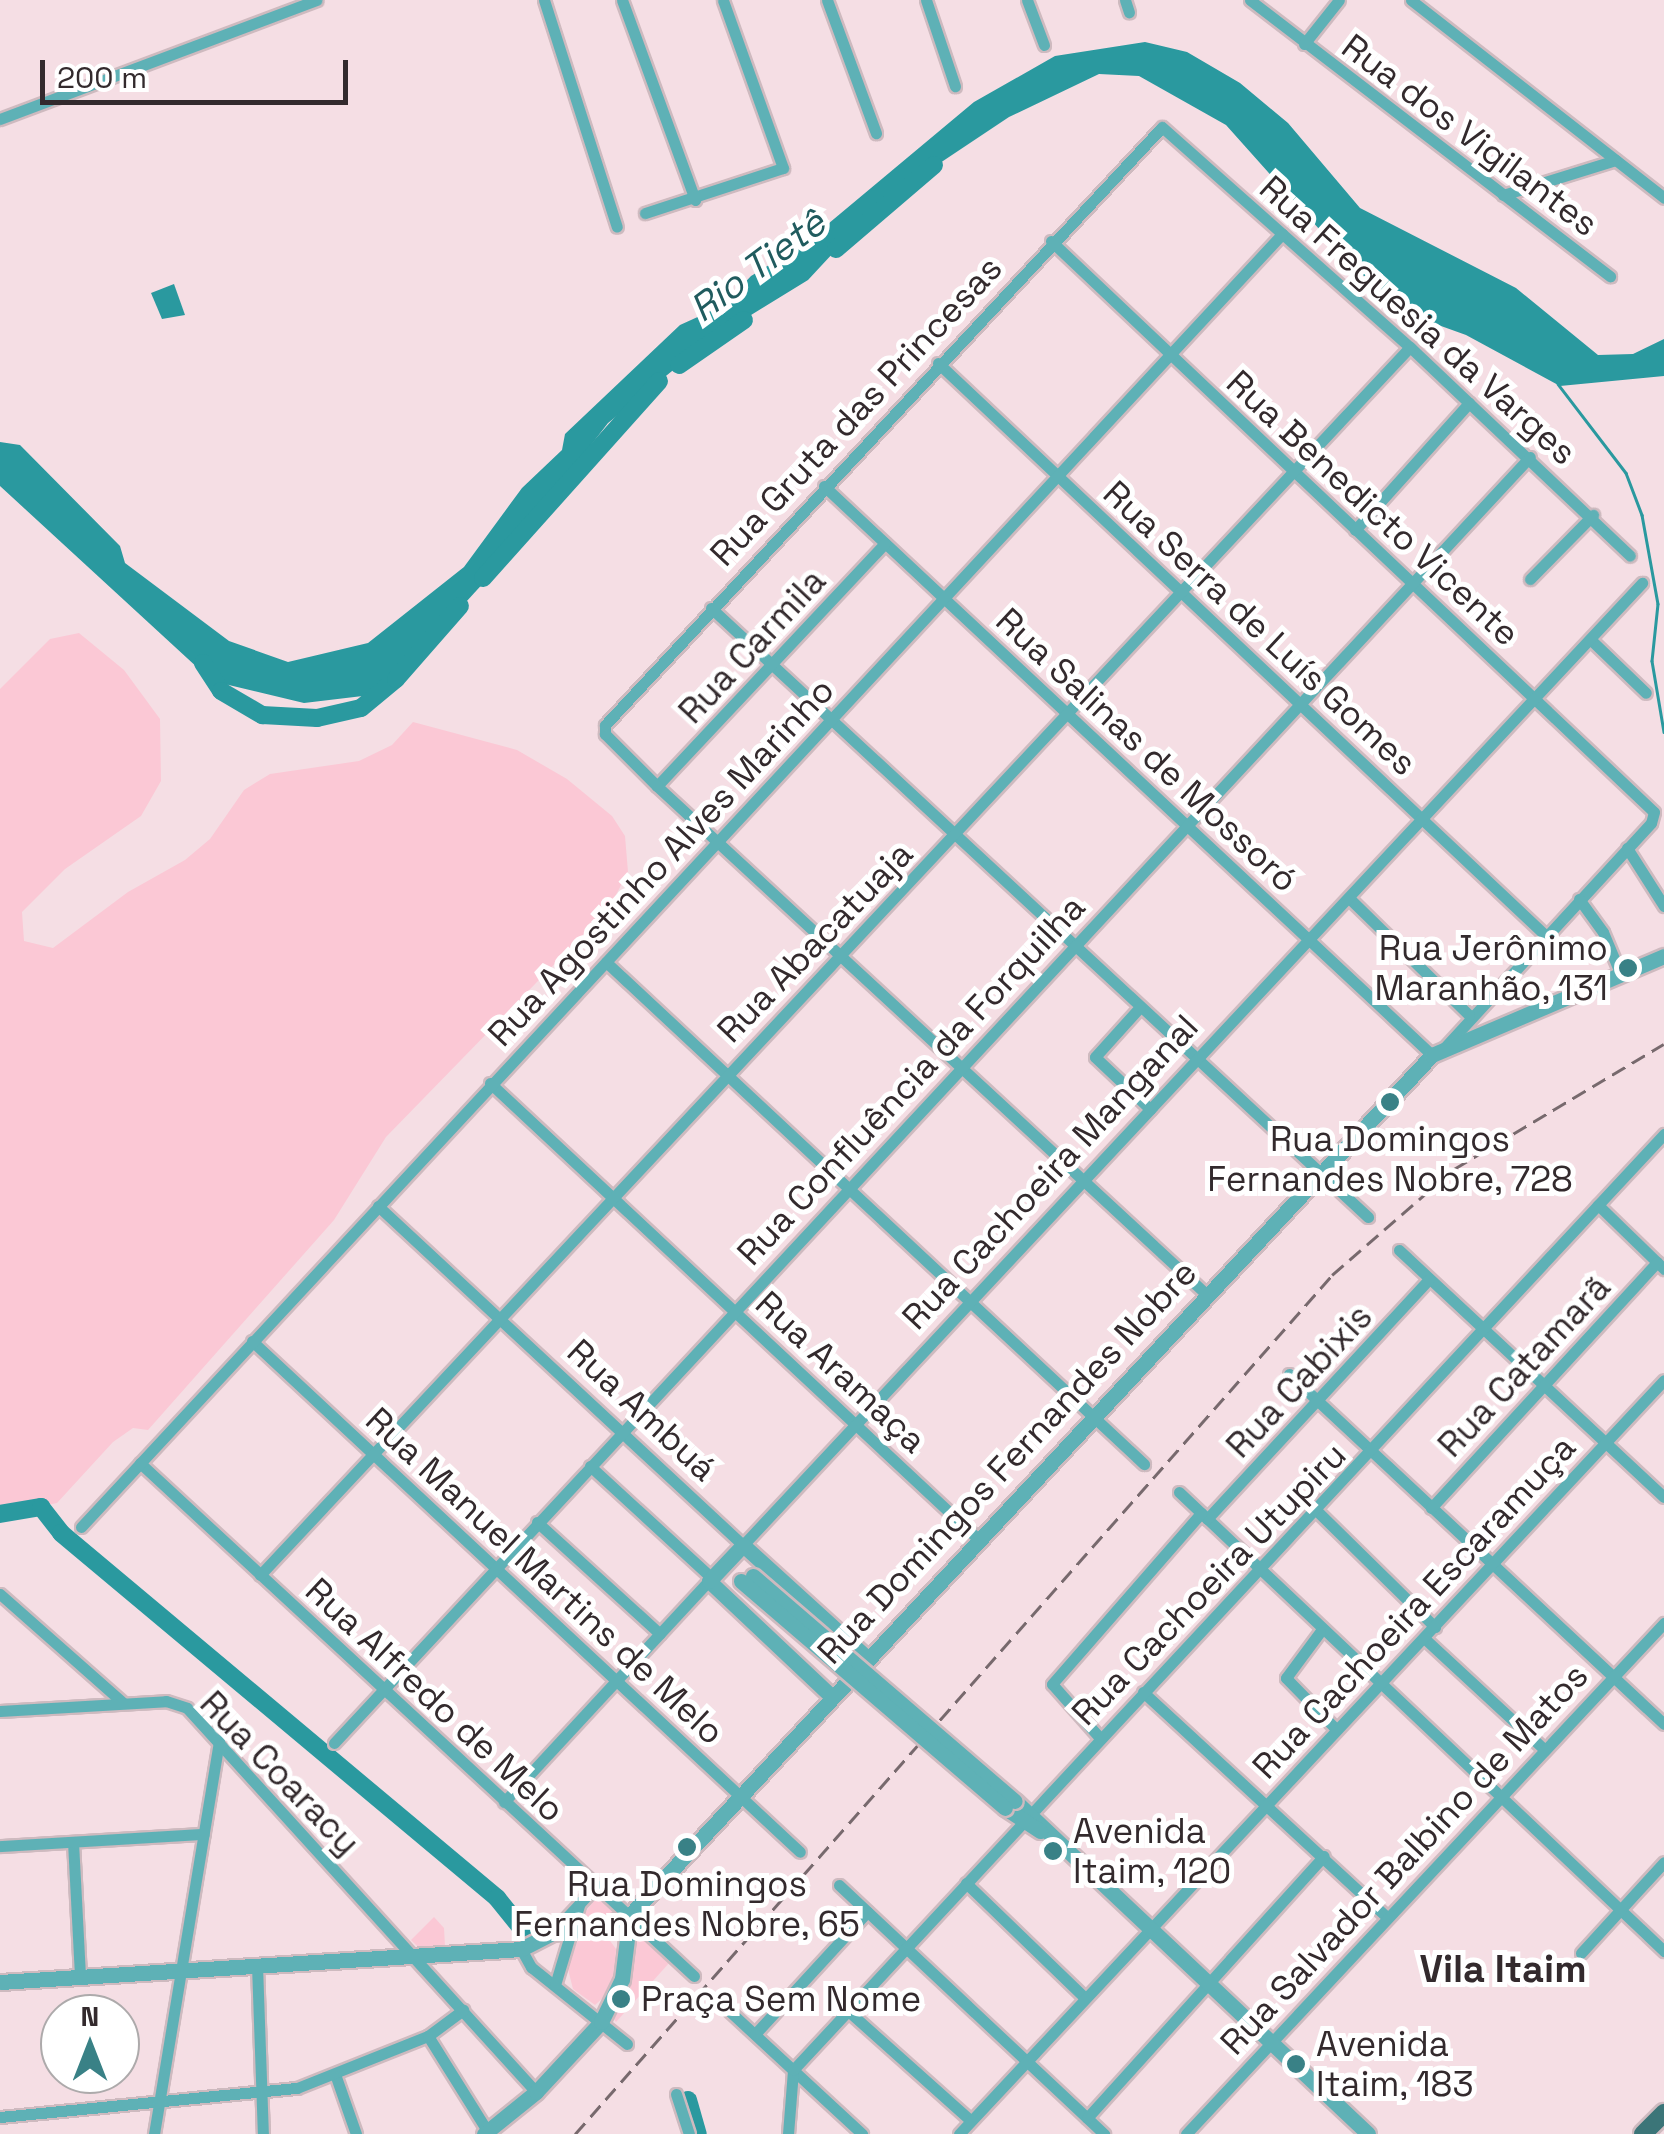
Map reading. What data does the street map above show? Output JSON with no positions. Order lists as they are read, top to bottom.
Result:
{
  "streets": {
    "street": [
      "Rua dos Vigilantes",
      "Rua Freguesia da Varges",
      "Rua Gruta das Princesas",
      "Rua Benedicto Vicente",
      "Rua Serra de Luís Gomes",
      "Rua Carmila",
      "Rua Salinas de Mossoró",
      "Rua Agostinho Alves Marinho",
      "Rua Abacatuaja",
      "Rua Confluência da Forquilha",
      "Rua Cachoeira Manganal",
      "Rua Catamarã",
      "Rua Aramaça",
      "Rua Cabixis",
      "Rua Ambuá",
      "Rua Domingos Fernandes Nobre",
      "Rua Manuel Martins de Melo",
      "Rua Cachoeira Utupiru",
      "Rua Cachoeira Escaramuça",
      "Rua Alfredo de Melo",
      "Rua Coaracy",
      "Rua Salvador Balbino de Matos"
    ]
  },
  "crossings": [
    ["Rua Freguesia da Varges", "Rua Gruta das Princesas"],
    ["Rua Freguesia da Varges", "Rua Agostinho Alves Marinho"],
    ["Rua Freguesia da Varges", "Rua Abacatuaja"],
    ["Rua Freguesia da Varges", "Rua Confluência da Forquilha"],
    ["Rua Gruta das Princesas", "Rua Benedicto Vicente"],
    ["Rua Gruta das Princesas", "Rua Serra de Luís Gomes"],
    ["Rua Gruta das Princesas", "Rua Carmila"],
    ["Rua Gruta das Princesas", "Rua Salinas de Mossoró"],
    ["Rua Benedicto Vicente", "Rua Agostinho Alves Marinho"],
    ["Rua Benedicto Vicente", "Rua Abacatuaja"],
    ["Rua Benedicto Vicente", "Rua Confluência da Forquilha"],
    ["Rua Benedicto Vicente", "Rua Cachoeira Manganal"],
    ["Rua Benedicto Vicente", "Rua Domingos Fernandes Nobre"],
    ["Rua Serra de Luís Gomes", "Rua Agostinho Alves Marinho"],
    ["Rua Serra de Luís Gomes", "Rua Abacatuaja"],
    ["Rua Serra de Luís Gomes", "Rua Confluência da Forquilha"],
    ["Rua Serra de Luís Gomes", "Rua Cachoeira Manganal"],
    ["Rua Serra de Luís Gomes", "Rua Domingos Fernandes Nobre"],
    ["Rua Carmila", "Rua Salinas de Mossoró"],
    ["Rua Salinas de Mossoró", "Rua Agostinho Alves Marinho"],
    ["Rua Salinas de Mossoró", "Rua Abacatuaja"],
    ["Rua Salinas de Mossoró", "Rua Confluência da Forquilha"],
    ["Rua Salinas de Mossoró", "Rua Cachoeira Manganal"],
    ["Rua Salinas de Mossoró", "Rua Domingos Fernandes Nobre"],
    ["Rua Agostinho Alves Marinho", "Rua Aramaça"],
    ["Rua Agostinho Alves Marinho", "Rua Ambuá"],
    ["Rua Agostinho Alves Marinho", "Rua Manuel Martins de Melo"],
    ["Rua Agostinho Alves Marinho", "Rua Alfredo de Melo"],
    ["Rua Abacatuaja", "Rua Aramaça"],
    ["Rua Abacatuaja", "Rua Ambuá"],
    ["Rua Abacatuaja", "Rua Manuel Martins de Melo"],
    ["Rua Abacatuaja", "Rua Alfredo de Melo"],
    ["Rua Confluência da Forquilha", "Rua Aramaça"],
    ["Rua Confluência da Forquilha", "Rua Ambuá"],
    ["Rua Confluência da Forquilha", "Rua Manuel Martins de Melo"],
    ["Rua Confluência da Forquilha", "Rua Alfredo de Melo"],
    ["Rua Cachoeira Manganal", "Rua Aramaça"],
    ["Rua Cachoeira Manganal", "Rua Ambuá"],
    ["Rua Cachoeira Manganal", "Rua Manuel Martins de Melo"],
    ["Rua Cachoeira Manganal", "Rua Alfredo de Melo"],
    ["Rua Aramaça", "Rua Domingos Fernandes Nobre"],
    ["Rua Cabixis", "Rua Cachoeira Utupiru"],
    ["Rua Ambuá", "Rua Domingos Fernandes Nobre"],
    ["Rua Domingos Fernandes Nobre", "Rua Manuel Martins de Melo"],
    ["Rua Domingos Fernandes Nobre", "Rua Alfredo de Melo"],
    ["Rua Domingos Fernandes Nobre", "Rua Coaracy"]
  ],
  "districts": ["Vila Itaim"],
  "water": ["Rio Tietê"],
  "places": [
    "Rua Jerônimo Maranhão, 131",
    "Rua Domingos Fernandes Nobre, 728",
    "Rua Domingos Fernandes Nobre, 65",
    "Avenida Itaim, 120",
    "Praça Sem Nome",
    "Avenida Itaim, 183"
  ],
  "scale_bar": "200 m",
  "north": "top"
}
